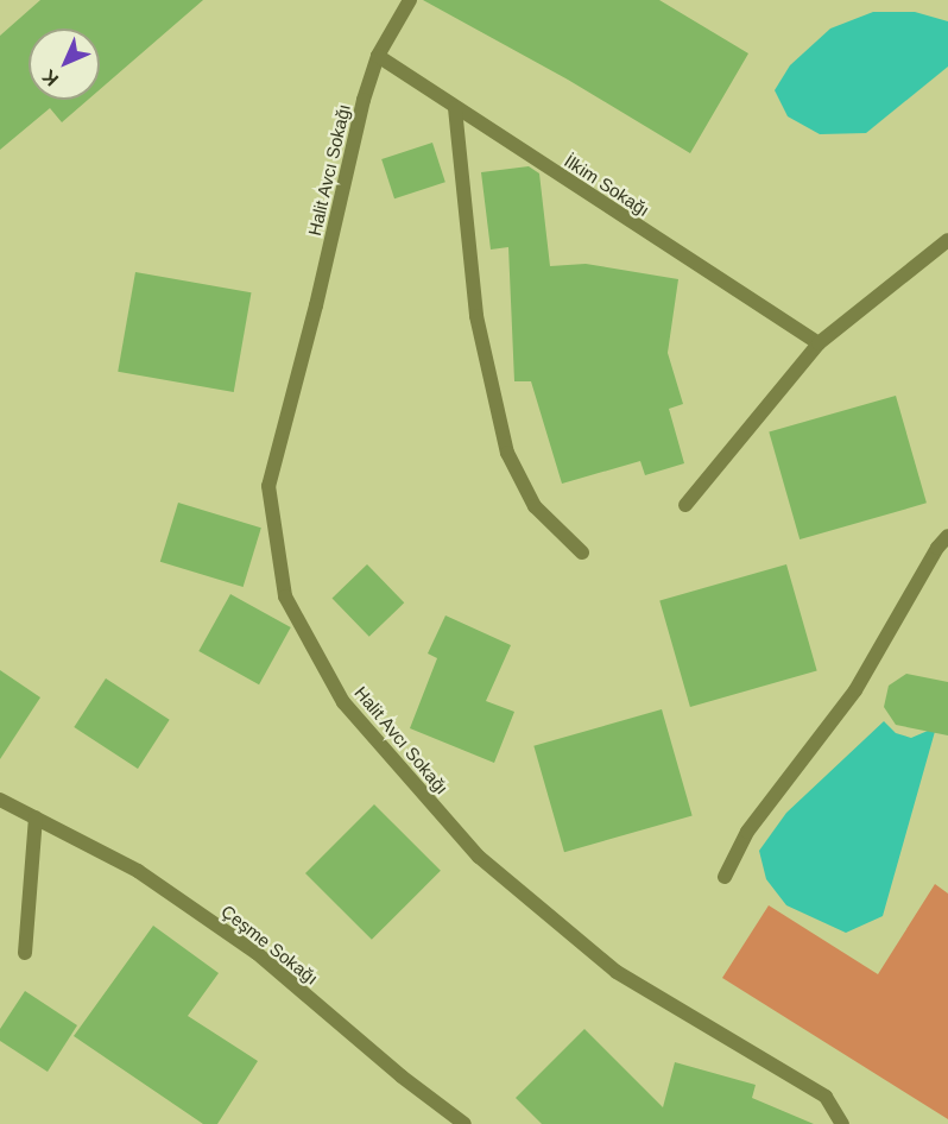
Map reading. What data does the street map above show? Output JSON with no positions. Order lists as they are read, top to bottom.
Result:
{
  "streets": {
    "street": ["Halit Avcı Sokağı", "İlkim Sokağı", "Çeşme Sokağı"]
  },
  "crossings": [
    ["Halit Avcı Sokağı", "İlkim Sokağı"]
  ],
  "north": "bottom left"
}
